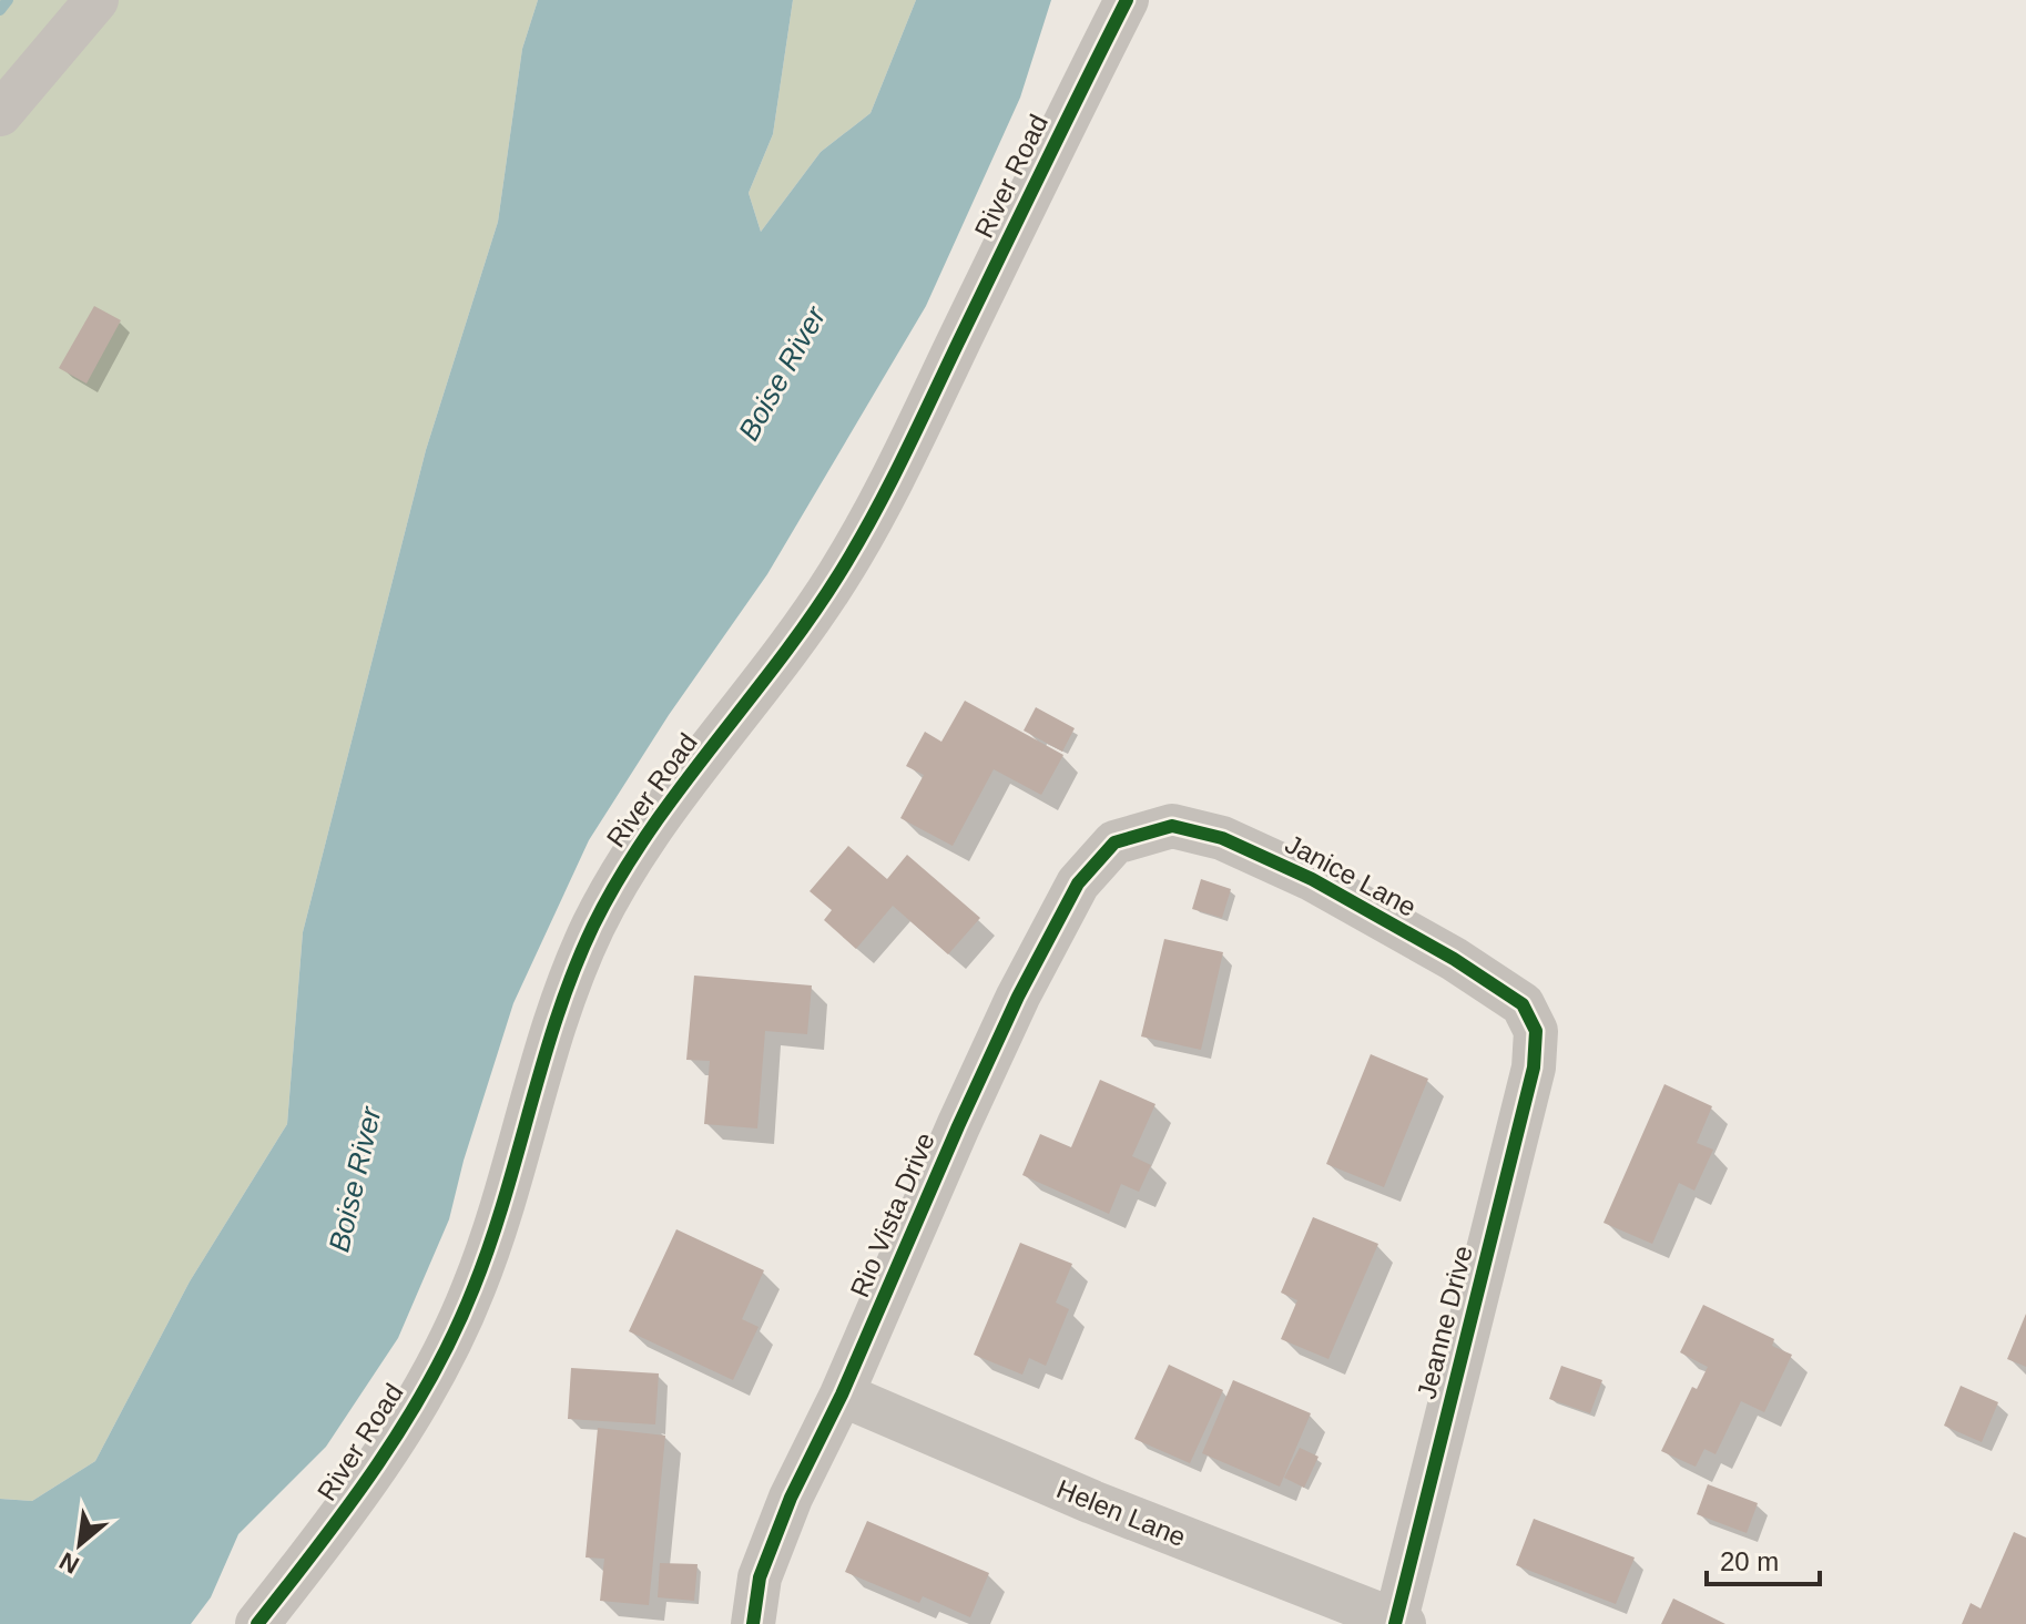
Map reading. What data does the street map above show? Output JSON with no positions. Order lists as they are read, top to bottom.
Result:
{
  "streets": {
    "street": [
      "River Road",
      "Janice Lane",
      "Rio Vista Drive",
      "Jeanne Drive",
      "Helen Lane"
    ]
  },
  "crossings": [
    ["Janice Lane", "Rio Vista Drive"],
    ["Janice Lane", "Jeanne Drive"],
    ["Rio Vista Drive", "Helen Lane"],
    ["Jeanne Drive", "Helen Lane"]
  ],
  "water": ["Boise River"],
  "scale_bar": "20 m",
  "north": "bottom left"
}
